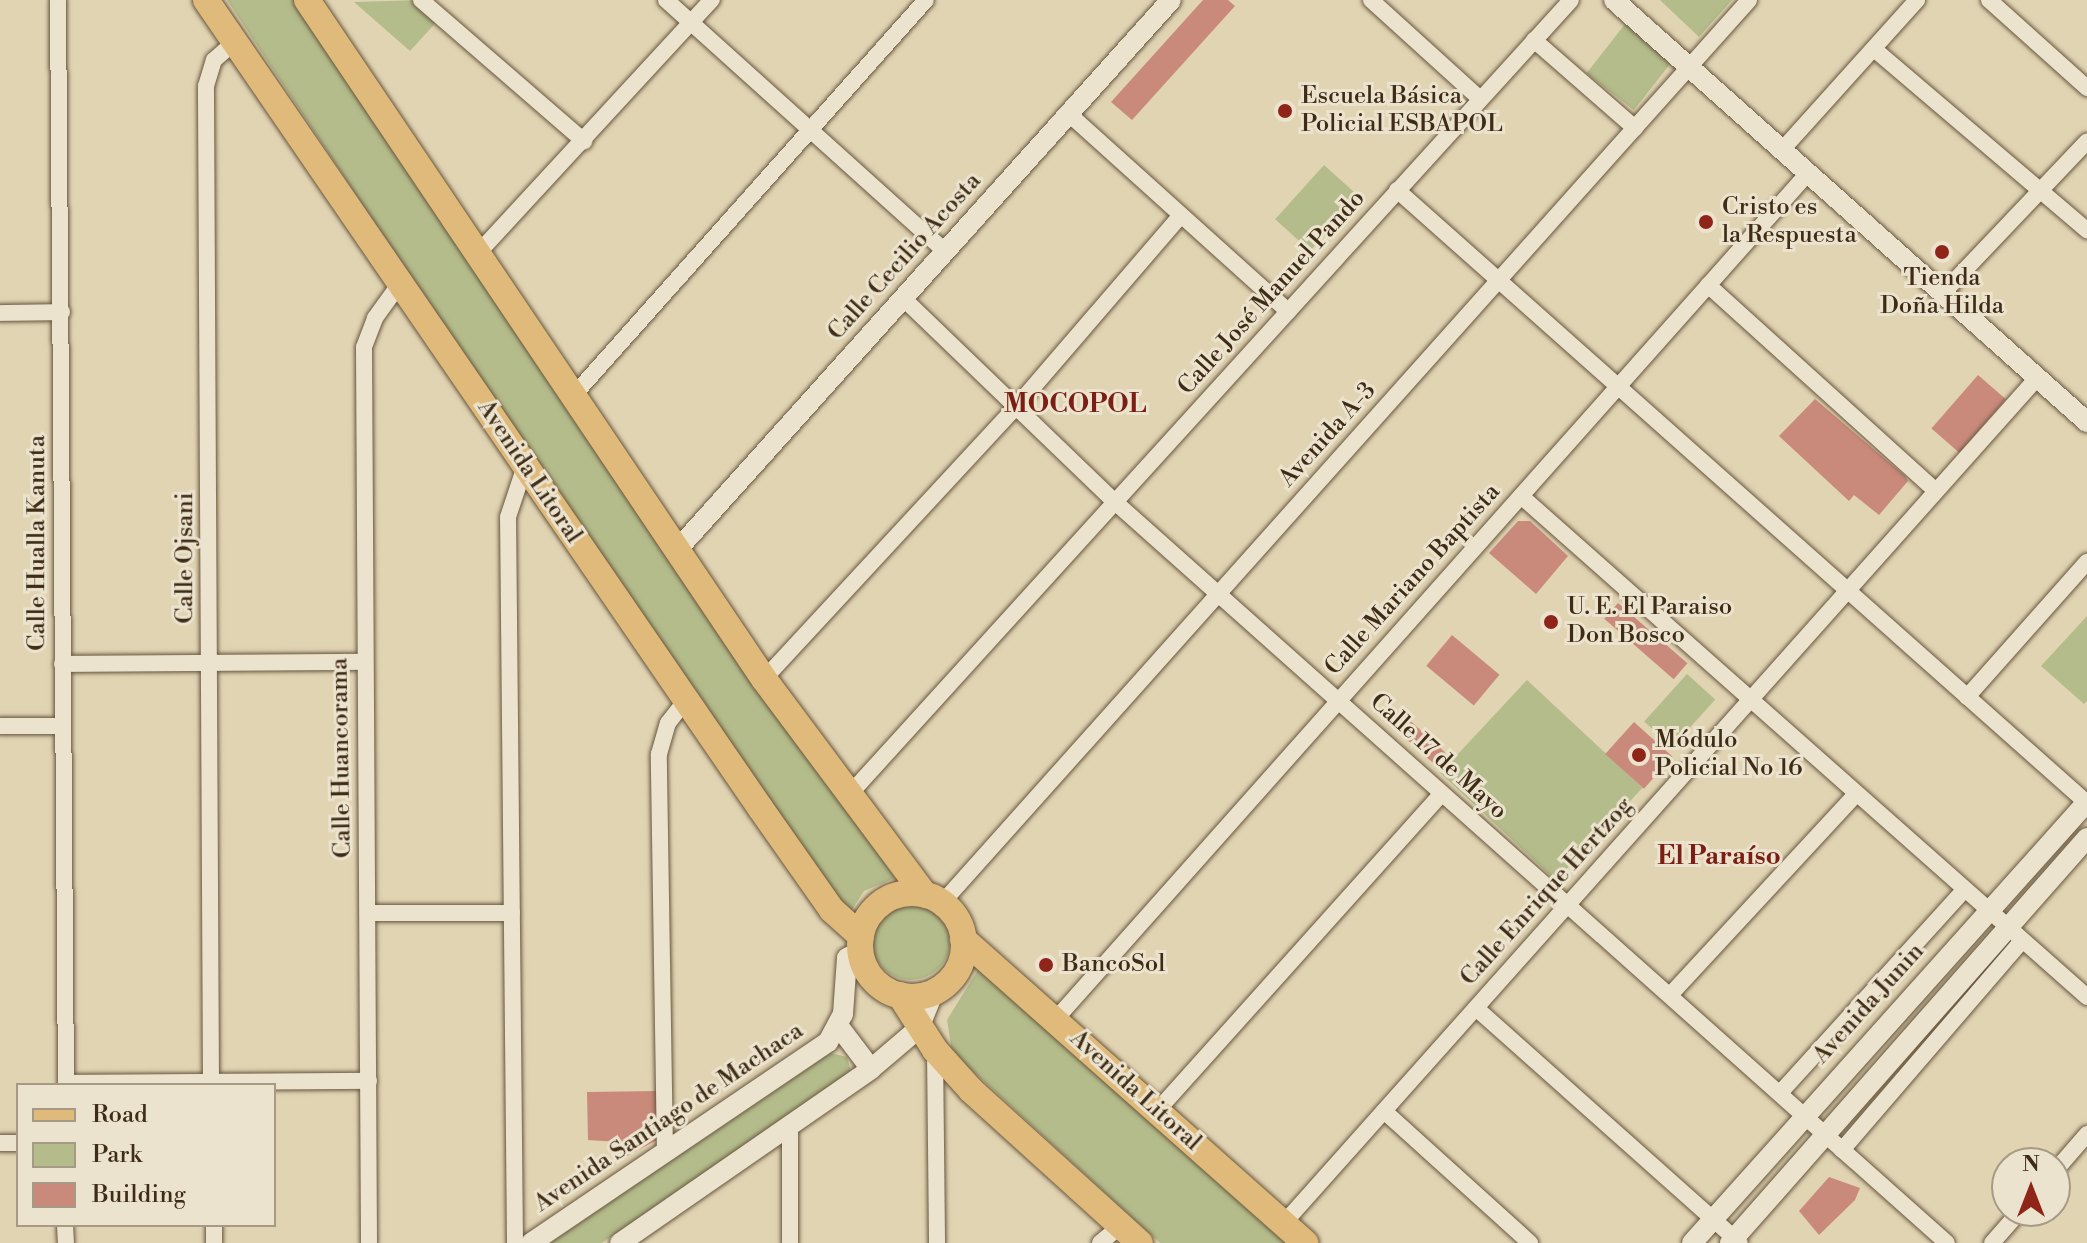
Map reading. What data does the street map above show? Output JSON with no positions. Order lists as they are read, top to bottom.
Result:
{
  "streets": {
    "main road": ["Avenida Litoral"],
    "street": [
      "Calle Cecilio Acosta",
      "Calle José Manuel Pando",
      "Avenida A-3",
      "Calle Hualla Kanuta",
      "Calle Ojsani",
      "Calle Mariano Baptista",
      "Calle 17 de Mayo",
      "Calle Huancorama",
      "Calle Enrique Hertzog",
      "Avenida Junin",
      "Avenida Santiago de Machaca"
    ]
  },
  "crossings": [
    ["Calle Cecilio Acosta", "Calle 17 de Mayo"],
    ["Calle José Manuel Pando", "Calle 17 de Mayo"],
    ["Avenida A-3", "Avenida Litoral"],
    ["Avenida A-3", "Calle 17 de Mayo"],
    ["Avenida A-3", "Avenida Santiago de Machaca"],
    ["Avenida Litoral", "Calle Ojsani"],
    ["Avenida Litoral", "Calle Mariano Baptista"],
    ["Avenida Litoral", "Calle Huancorama"],
    ["Avenida Litoral", "Calle Enrique Hertzog"],
    ["Avenida Litoral", "Avenida Santiago de Machaca"],
    ["Calle Mariano Baptista", "Calle 17 de Mayo"],
    ["Calle 17 de Mayo", "Calle Enrique Hertzog"],
    ["Calle 17 de Mayo", "Avenida Junin"]
  ],
  "districts": ["MOCOPOL", "El Paraíso"],
  "places": [
    "Escuela Básica Policial ESBAPOL",
    "Cristo es la Respuesta",
    "Tienda Doña Hilda",
    "U. E. El Paraiso Don Bosco",
    "Módulo Policial No 16",
    "BancoSol"
  ],
  "legend": ["Road", "Park", "Building"],
  "north": "top"
}
